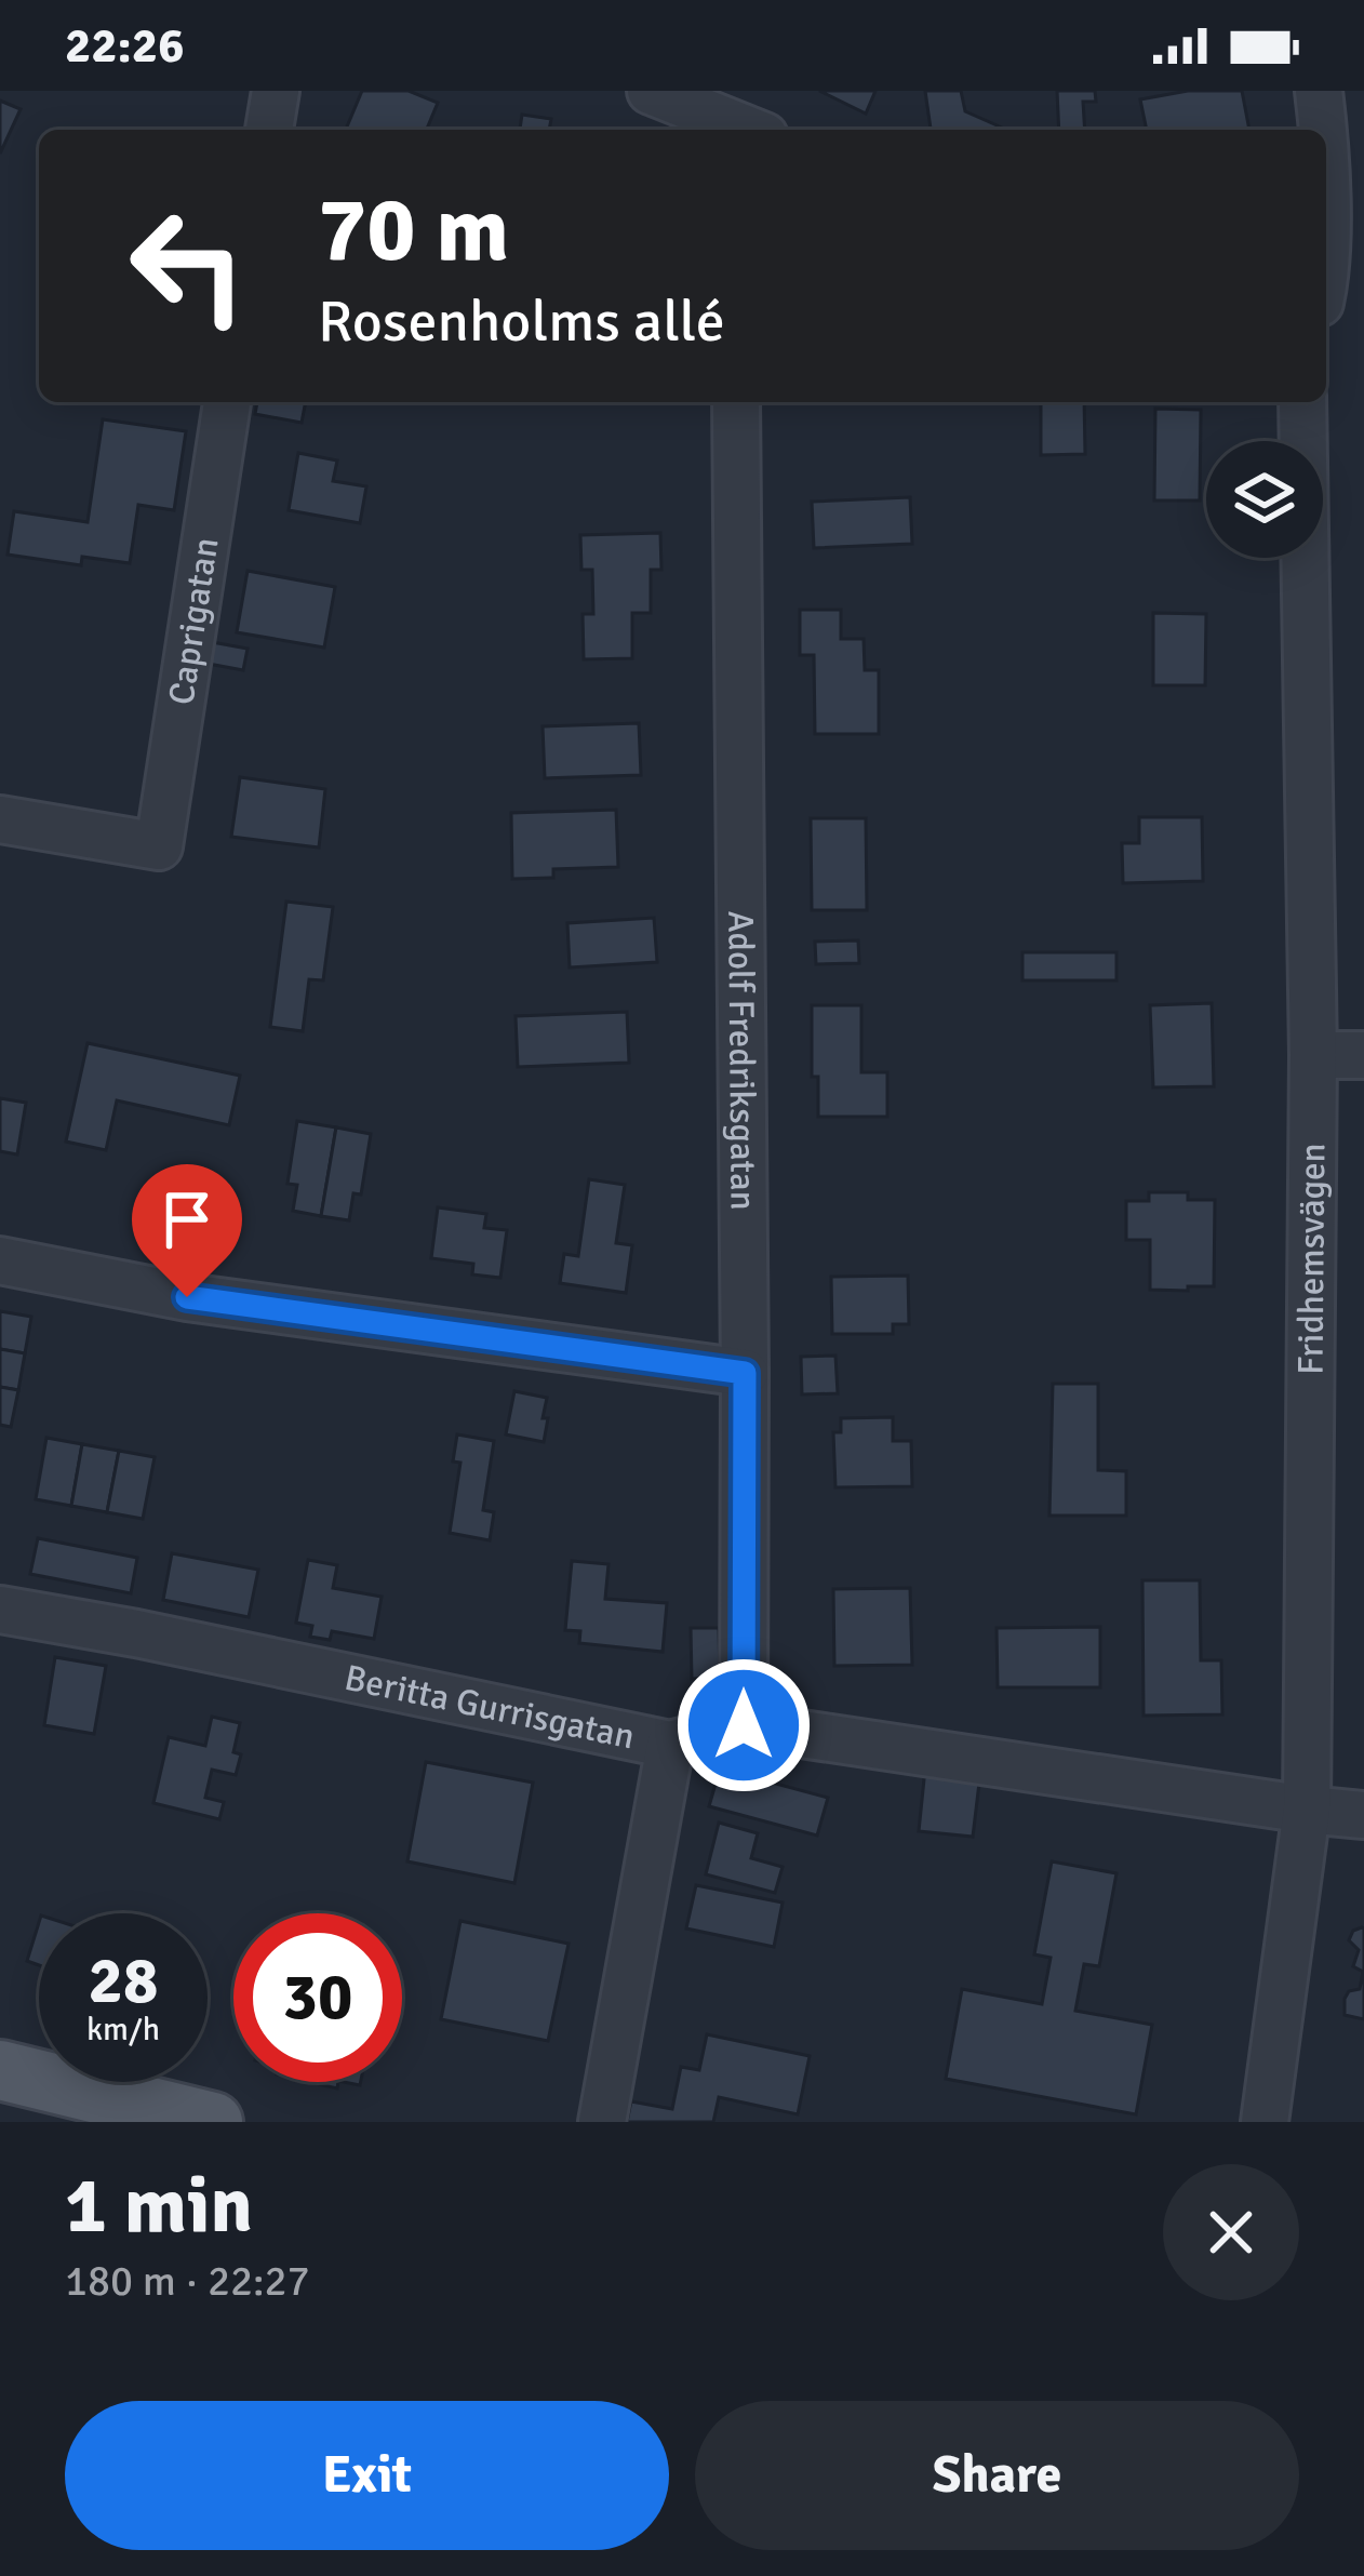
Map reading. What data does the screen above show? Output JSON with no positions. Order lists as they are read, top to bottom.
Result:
{
  "streets": {
    "street": [
      "Caprigatan",
      "Adolf Fredriksgatan",
      "Fridhemsvägen",
      "Beritta Gurrisgatan"
    ]
  },
  "crossings": [
    ["Adolf Fredriksgatan", "Beritta Gurrisgatan"],
    ["Fridhemsvägen", "Beritta Gurrisgatan"]
  ],
  "page": {
    "status": "22:26",
    "turn": ["70 m", "Rosenholms allé"],
    "speed": "28 km/h",
    "limit": "30",
    "heading": ["1 min", "180 m · 22:27"],
    "buttons": ["Exit", "Share"]
  }
}
